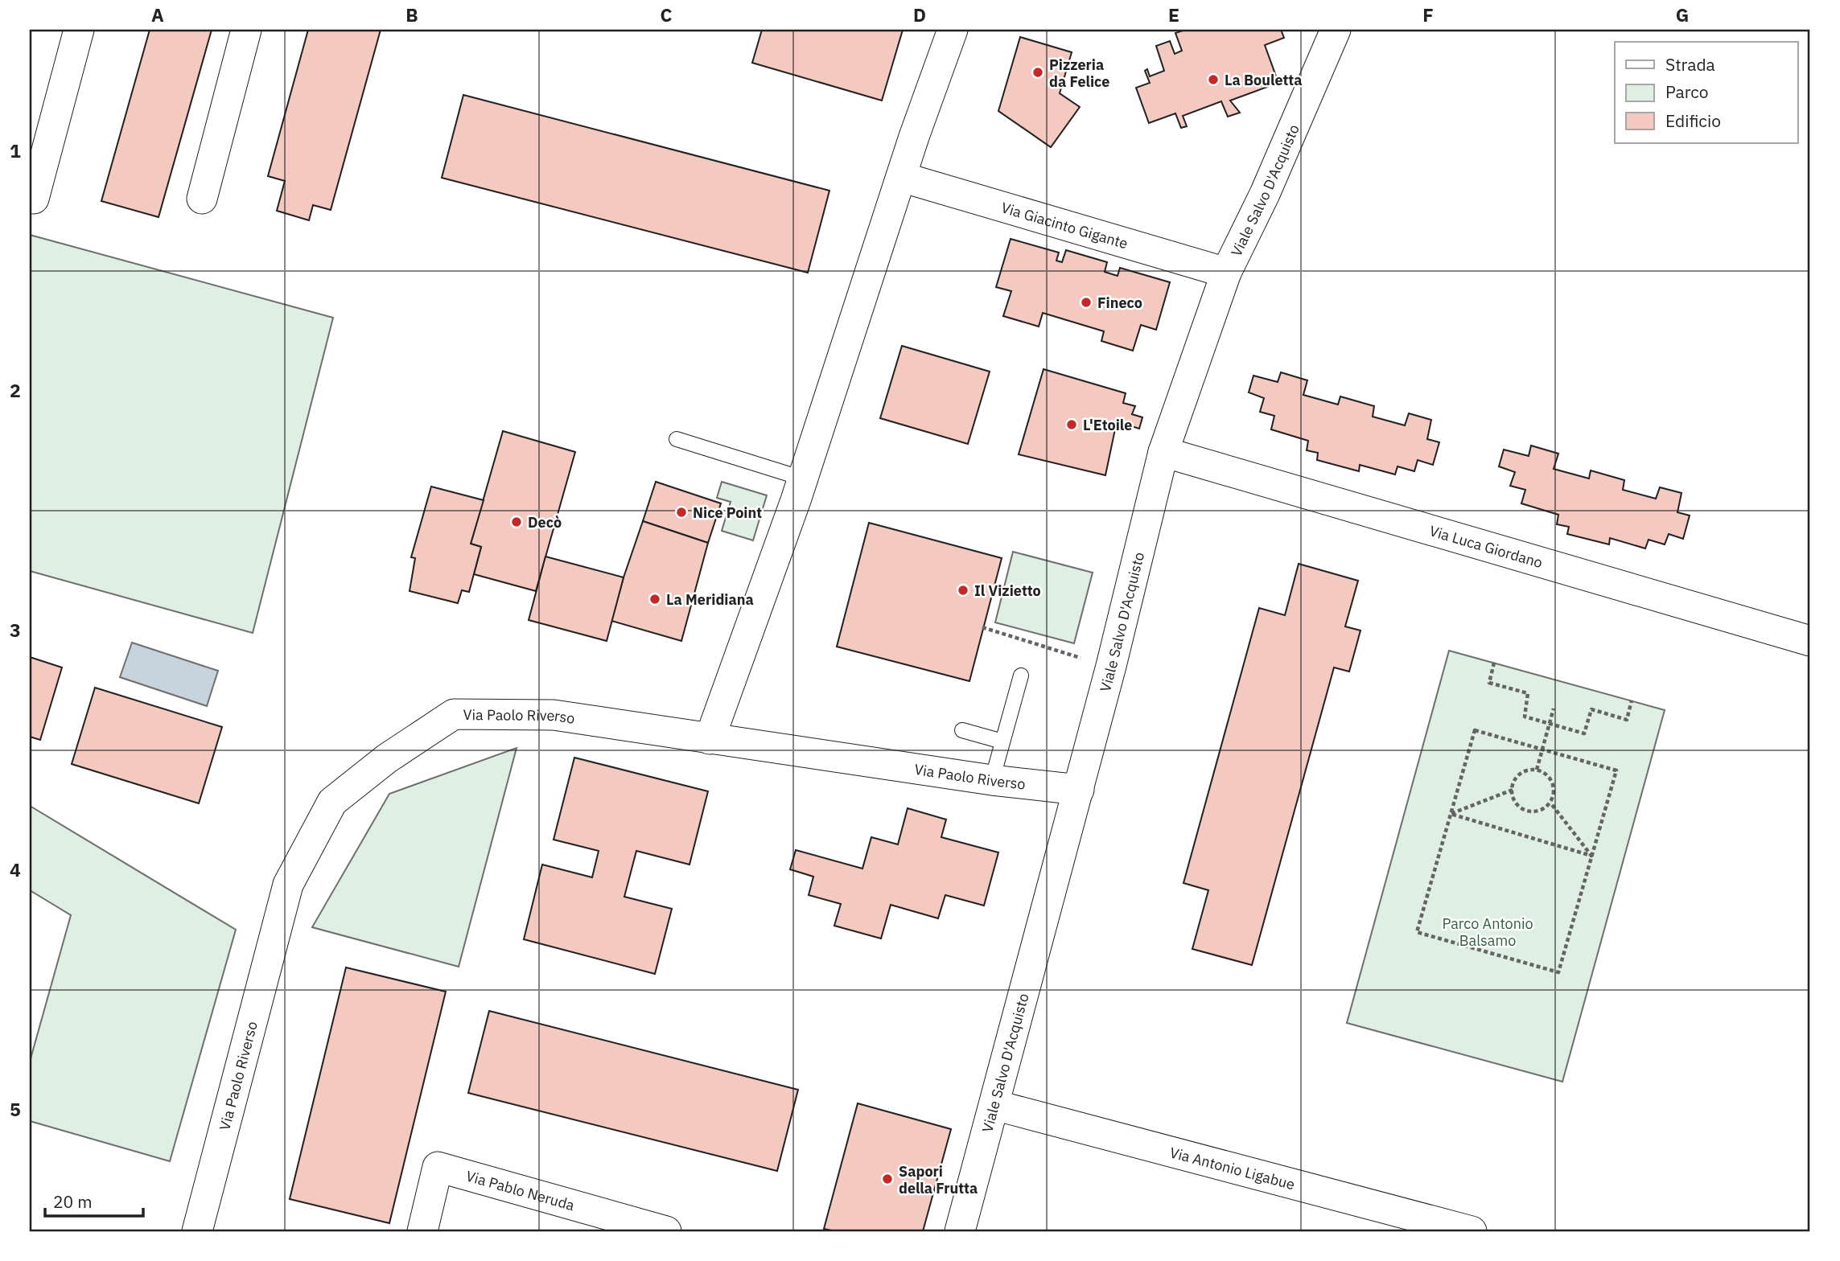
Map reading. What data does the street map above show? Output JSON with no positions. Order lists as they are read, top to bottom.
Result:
{
  "streets": {
    "street": [
      "Viale Salvo D'Acquisto",
      "Via Giacinto Gigante",
      "Via Luca Giordano",
      "Via Paolo Riverso",
      "Via Antonio Ligabue",
      "Via Pablo Neruda"
    ]
  },
  "crossings": [
    ["Viale Salvo D'Acquisto", "Via Giacinto Gigante"],
    ["Viale Salvo D'Acquisto", "Via Luca Giordano"],
    ["Viale Salvo D'Acquisto", "Via Paolo Riverso"],
    ["Viale Salvo D'Acquisto", "Via Antonio Ligabue"]
  ],
  "parks": ["Parco Antonio Balsamo"],
  "places": [
    "Pizzeria da Felice",
    "La Bouletta",
    "Fineco",
    "L'Etoile",
    "Nice Point",
    "Decò",
    "Il Vizietto",
    "La Meridiana",
    "Sapori della Frutta"
  ],
  "legend": ["Strada", "Parco", "Edificio"],
  "scale_bar": "20 m",
  "grid": {
    "columns": [
      "A",
      "B",
      "C",
      "D",
      "E",
      "F",
      "G"
    ],
    "rows": [
      "1",
      "2",
      "3",
      "4",
      "5"
    ]
  }
}
